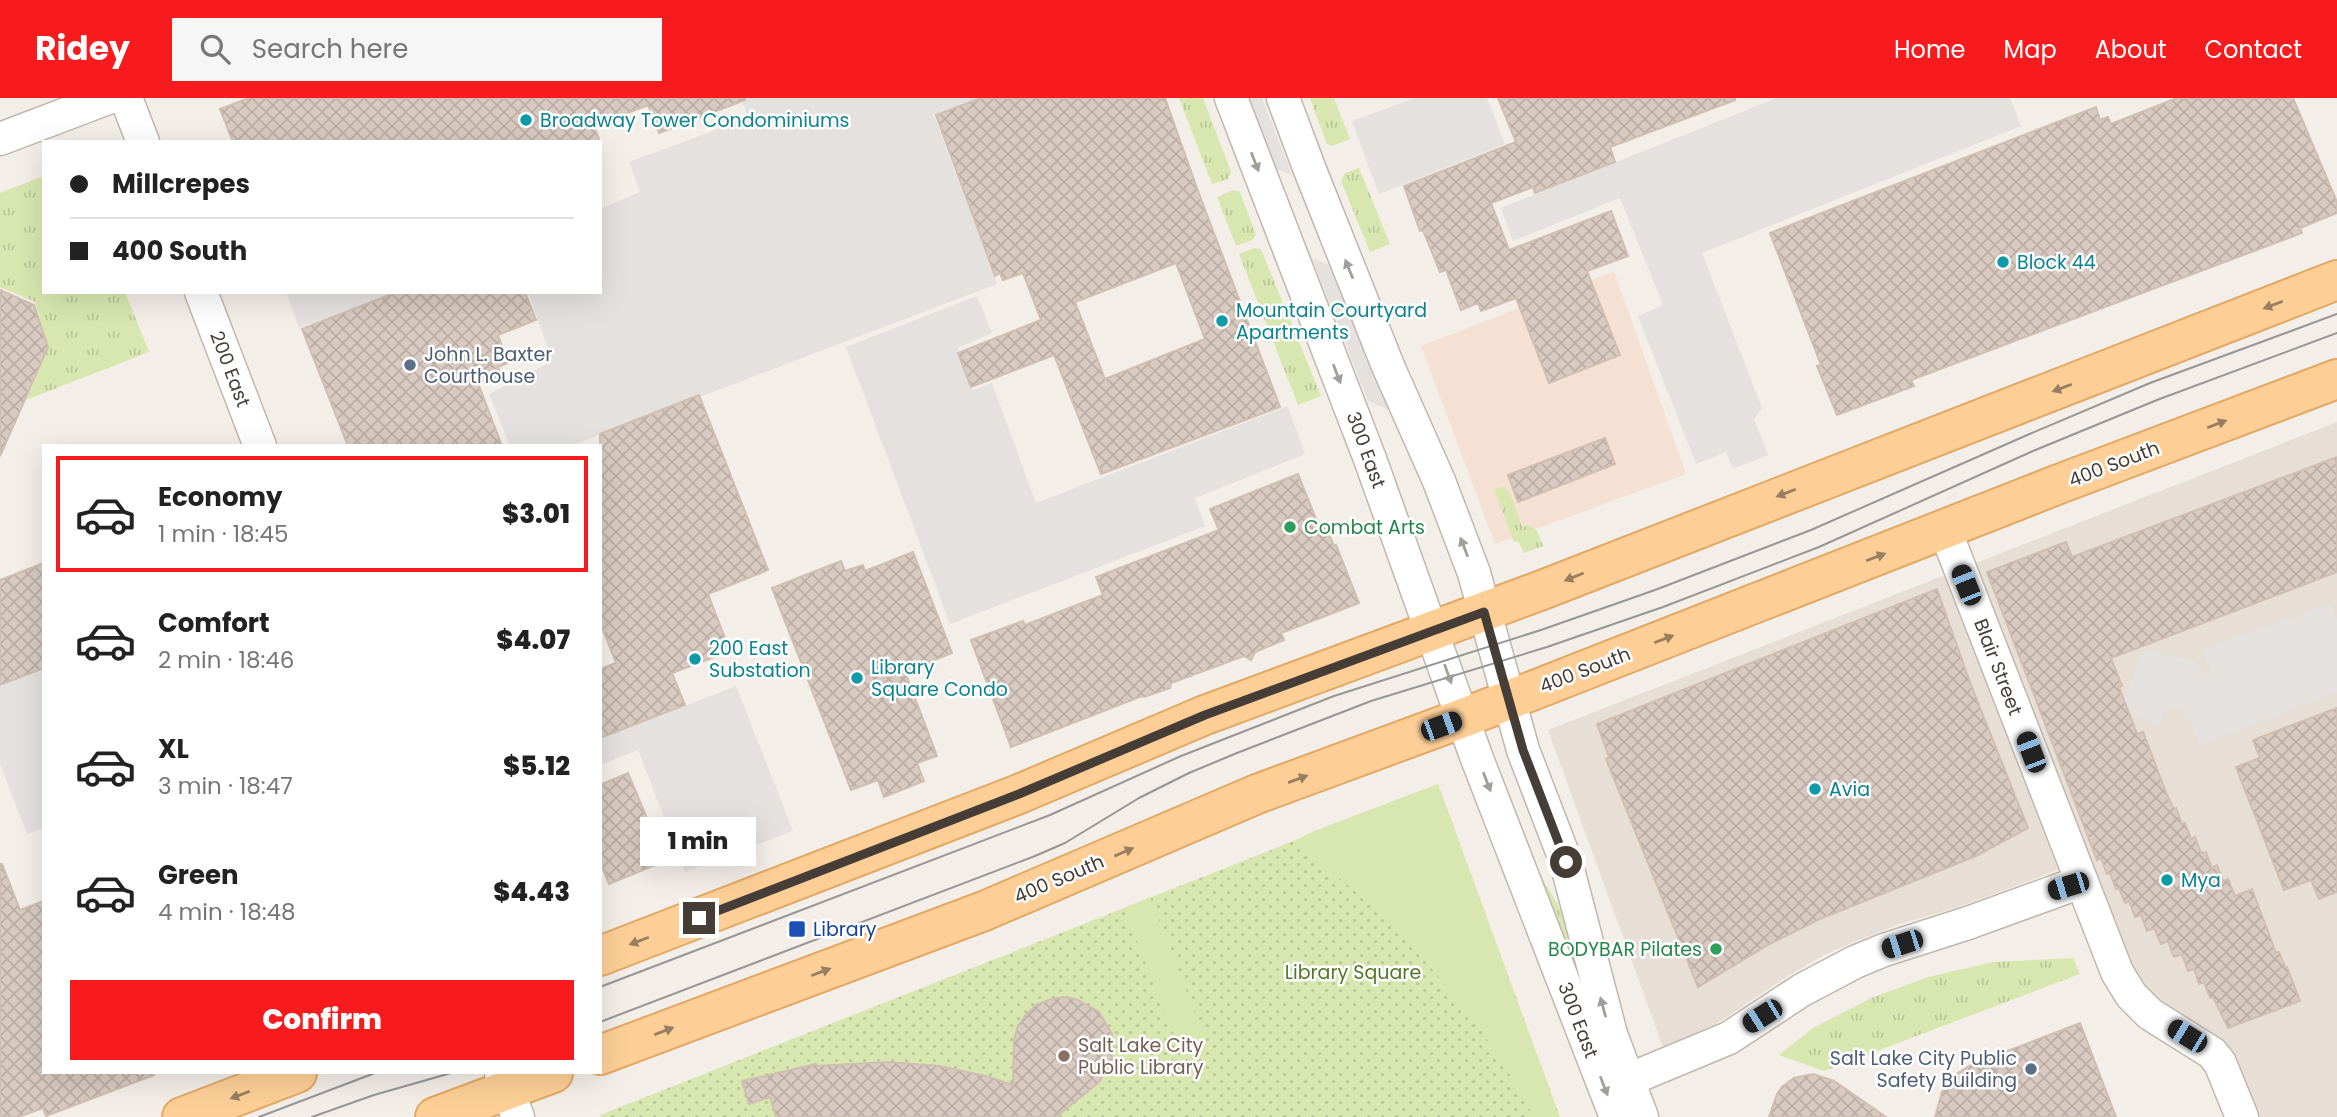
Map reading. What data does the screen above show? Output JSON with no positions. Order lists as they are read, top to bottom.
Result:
{
  "streets": {
    "main road": ["400 South"],
    "street": ["200 East", "300 East", "Blair Street"]
  },
  "crossings": [
    ["300 East", "400 South"],
    ["400 South", "Blair Street"]
  ],
  "parks": ["Library Square"],
  "places": {
    "other": [
      "Broadway Tower Condominiums",
      "Block 44",
      "Mountain Courtyard Apartments",
      "John L. Baxter Courthouse",
      "Combat Arts",
      "200 East Substation",
      "Library Square Condo",
      "Avia",
      "Mya",
      "BODYBAR Pilates",
      "Salt Lake City Public Library",
      "Salt Lake City Public Safety Building"
    ],
    "transit": ["Library"]
  },
  "page": {
    "header": "Ridey",
    "search": "Search here",
    "nav": [
      "Home",
      "Map",
      "About",
      "Contact"
    ],
    "banner": ["Millcrepes", "400 South"],
    "list": [
      {
        "name": "Economy",
        "note": "1 min · 18:45",
        "value": "$3.01"
      },
      {
        "name": "Comfort",
        "note": "2 min · 18:46",
        "value": "$4.07"
      },
      {
        "name": "XL",
        "note": "3 min · 18:47",
        "value": "$5.12"
      },
      {
        "name": "Green",
        "note": "4 min · 18:48",
        "value": "$4.43"
      }
    ],
    "bubble": "1 min",
    "buttons": "Confirm"
  }
}
